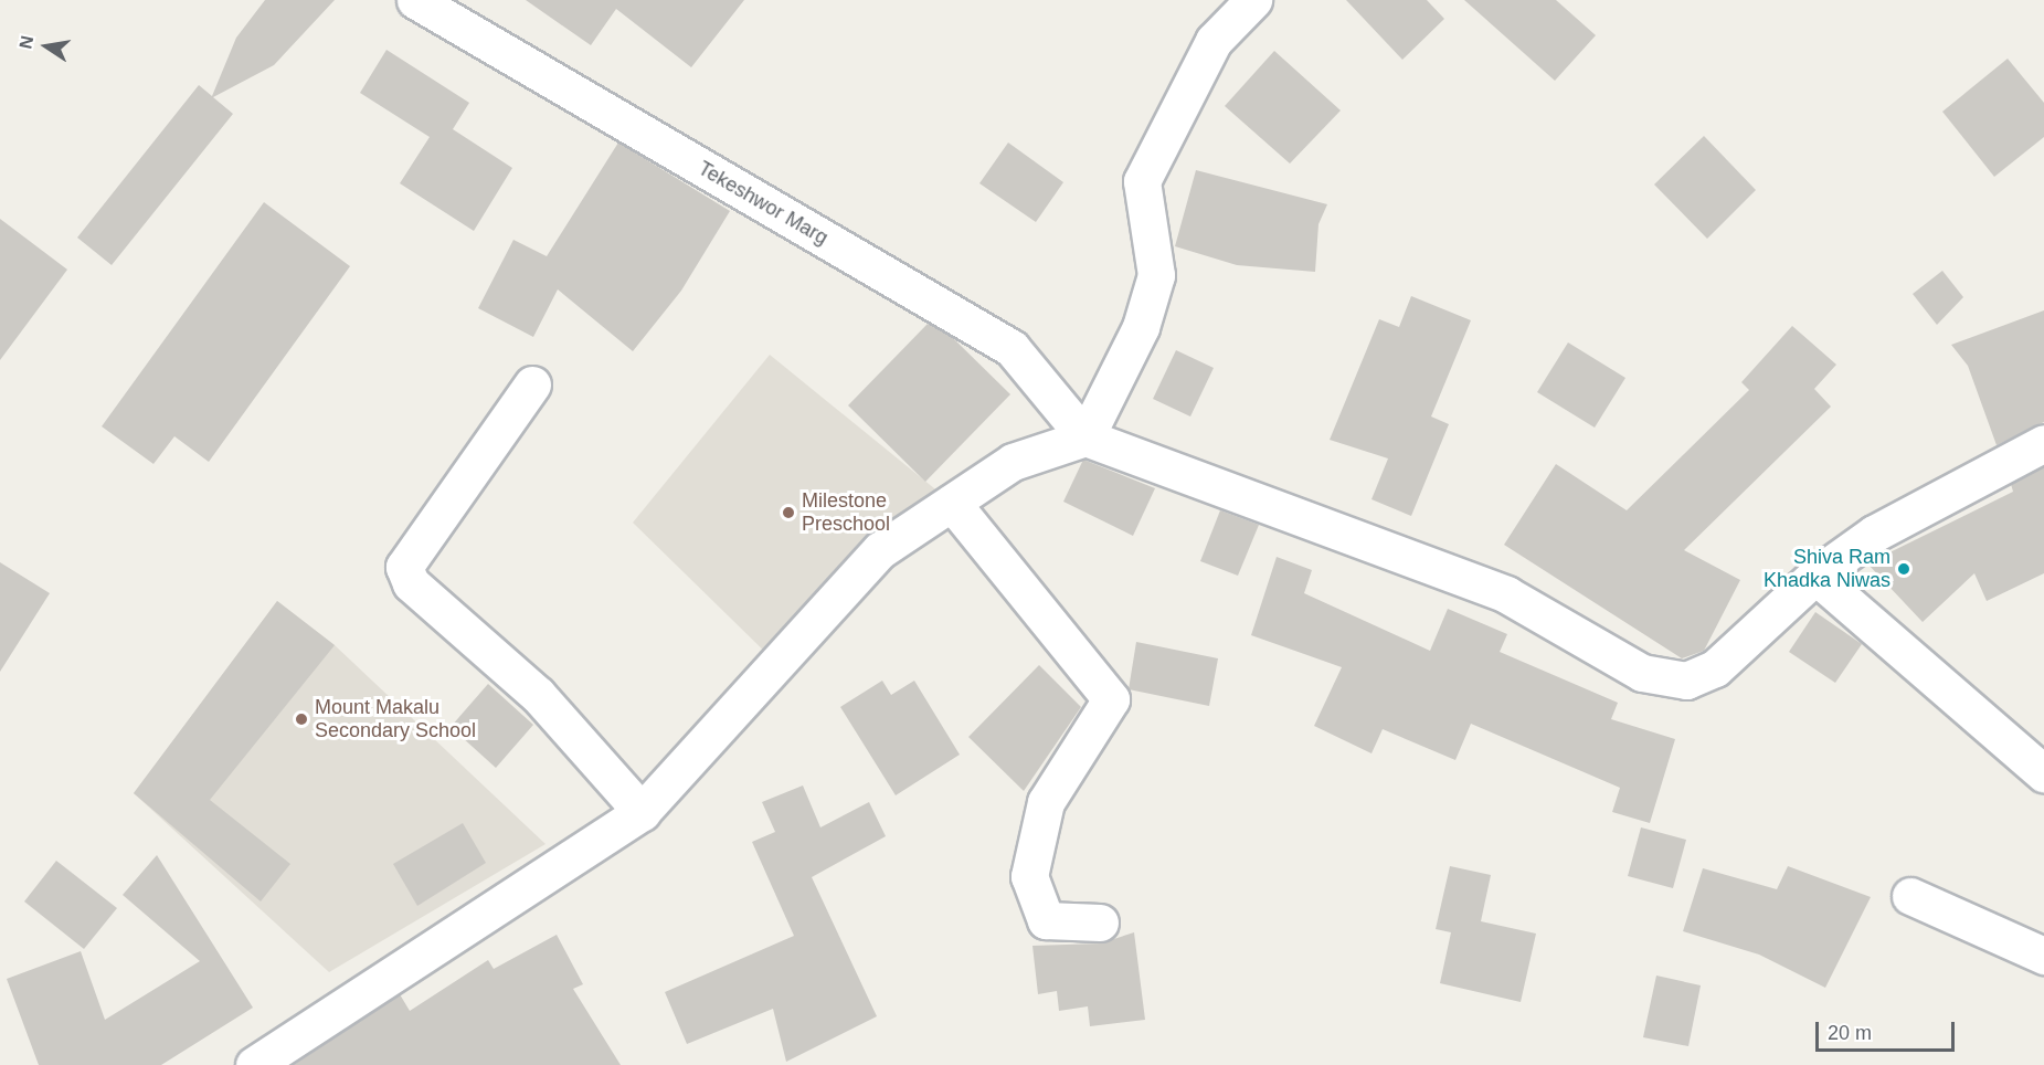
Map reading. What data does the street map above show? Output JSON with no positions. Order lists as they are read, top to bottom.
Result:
{
  "streets": {
    "street": ["Tekeshwor Marg"]
  },
  "places": ["Milestone Preschool", "Shiva Ram Khadka Niwas", "Mount Makalu Secondary School"],
  "scale_bar": "20 m",
  "north": "left"
}
